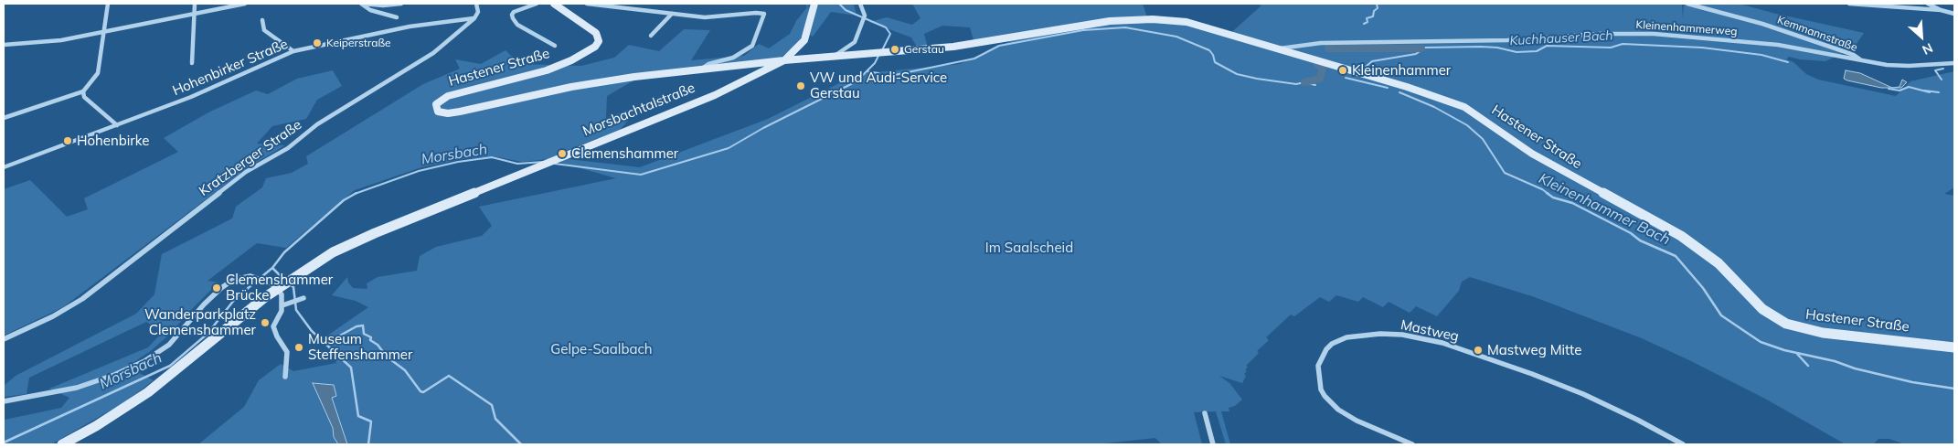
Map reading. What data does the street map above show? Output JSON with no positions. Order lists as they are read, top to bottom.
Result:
{
  "streets": {
    "main road": ["Hastener Straße", "Morsbachtalstraße"],
    "street": [
      "Kleinenhammerweg",
      "Kemmannstraße",
      "Hohenbirker Straße",
      "Kratzberger Straße",
      "Mastweg"
    ]
  },
  "crossings": [
    ["Kleinenhammerweg", "Kemmannstraße"],
    ["Kleinenhammerweg", "Hastener Straße"],
    ["Hohenbirker Straße", "Kratzberger Straße"]
  ],
  "water": ["Kuchhauser Bach", "Morsbach", "Kleinenhammer Bach"],
  "parks": ["Im Saalscheid", "Gelpe-Saalbach"],
  "places": [
    "Keiperstraße",
    "Gerstau",
    "Kleinenhammer",
    "VW und Audi-Service Gerstau",
    "Hohenbirke",
    "Clemenshammer",
    "Clemenshammer Brücke",
    "Wanderparkplatz Clemenshammer",
    "Museum Steffenshammer",
    "Mastweg Mitte"
  ],
  "north": "bottom right"
}
